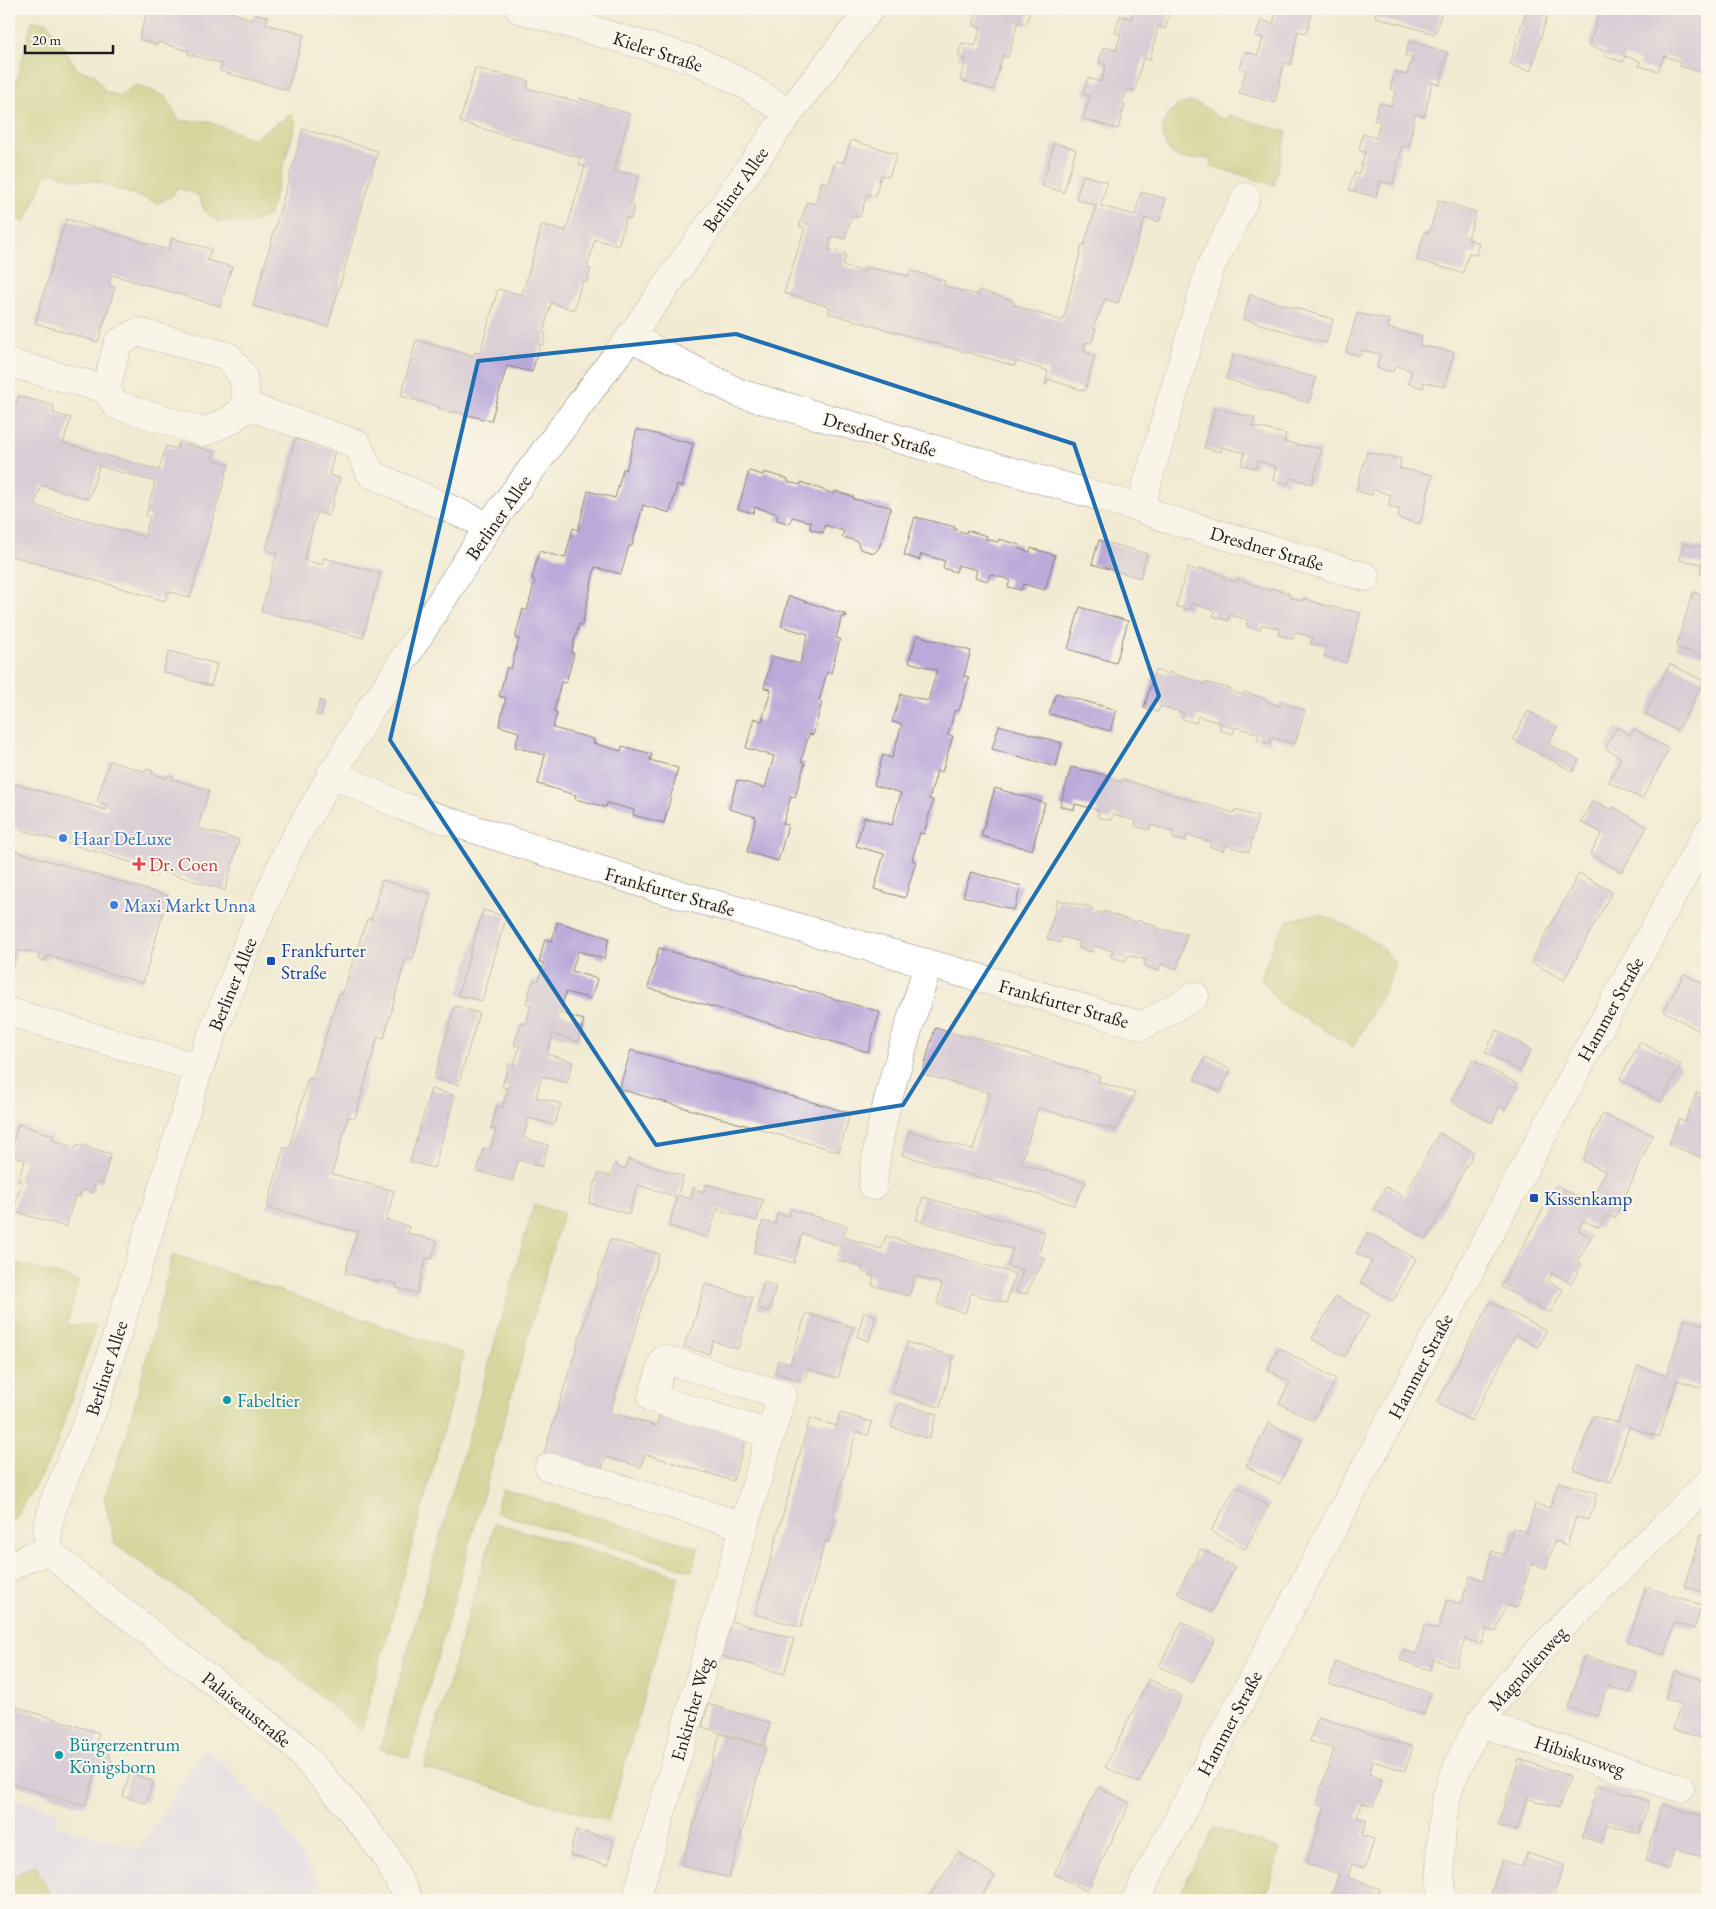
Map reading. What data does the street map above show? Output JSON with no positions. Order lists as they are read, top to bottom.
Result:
{
  "streets": {
    "street": [
      "Kieler Straße",
      "Berliner Allee",
      "Dresdner Straße",
      "Frankfurter Straße",
      "Hammer Straße",
      "Magnolienweg",
      "Palaiseaustraße",
      "Enkircher Weg",
      "Hibiskusweg"
    ]
  },
  "crossings": [
    ["Kieler Straße", "Berliner Allee"],
    ["Berliner Allee", "Dresdner Straße"],
    ["Berliner Allee", "Frankfurter Straße"],
    ["Berliner Allee", "Palaiseaustraße"],
    ["Magnolienweg", "Hibiskusweg"]
  ],
  "places": {
    "other": [
      "Haar DeLuxe",
      "Maxi Markt Unna",
      "Fabeltier",
      "Bürgerzentrum Königsborn"
    ],
    "health": ["Dr. Coen"],
    "transit": ["Frankfurter Straße", "Kissenkamp"]
  },
  "scale_bar": "20 m"
}
